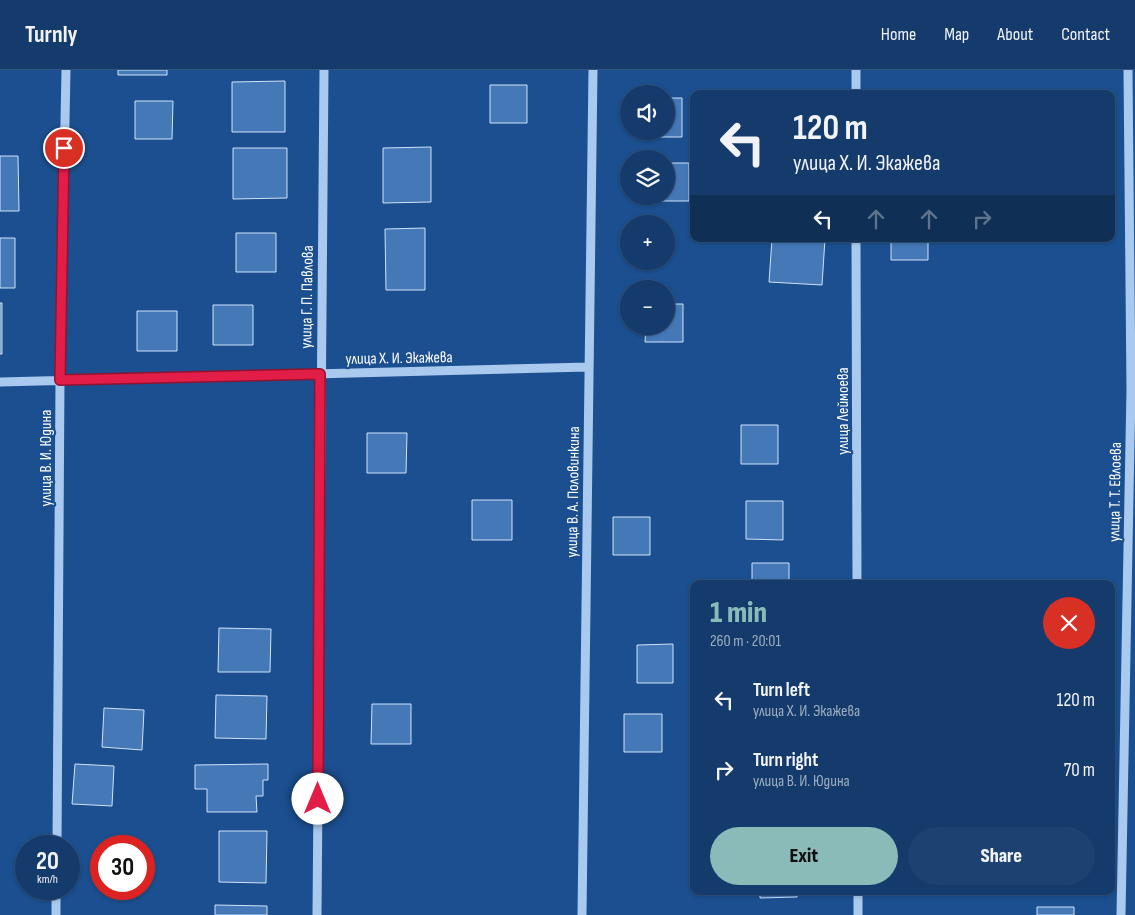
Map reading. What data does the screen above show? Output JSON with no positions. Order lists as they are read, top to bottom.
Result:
{
  "streets": {
    "street": [
      "улица Г. П. Павлова",
      "улица Х. И. Экажева",
      "улица Леймоева",
      "улица В. И. Юдина",
      "улица В. А. Половинкина",
      "улица Т. Т. Евлоева"
    ]
  },
  "crossings": [
    ["улица Г. П. Павлова", "улица Х. И. Экажева"],
    ["улица Х. И. Экажева", "улица В. И. Юдина"],
    ["улица Х. И. Экажева", "улица В. А. Половинкина"]
  ],
  "page": {
    "header": "Turnly",
    "nav": [
      "Home",
      "Map",
      "About",
      "Contact"
    ],
    "map_buttons": ["+", "−"],
    "turn": ["120 m", "улица Х. И. Экажева"],
    "heading": ["1 min", "260 m · 20:01"],
    "list": [
      {
        "name": "Turn left",
        "note": "улица Х. И. Экажева",
        "value": "120 m"
      },
      {
        "name": "Turn right",
        "note": "улица В. И. Юдина",
        "value": "70 m"
      }
    ],
    "buttons": ["Exit", "Share"],
    "speed": "20 km/h",
    "limit": "30"
  }
}
